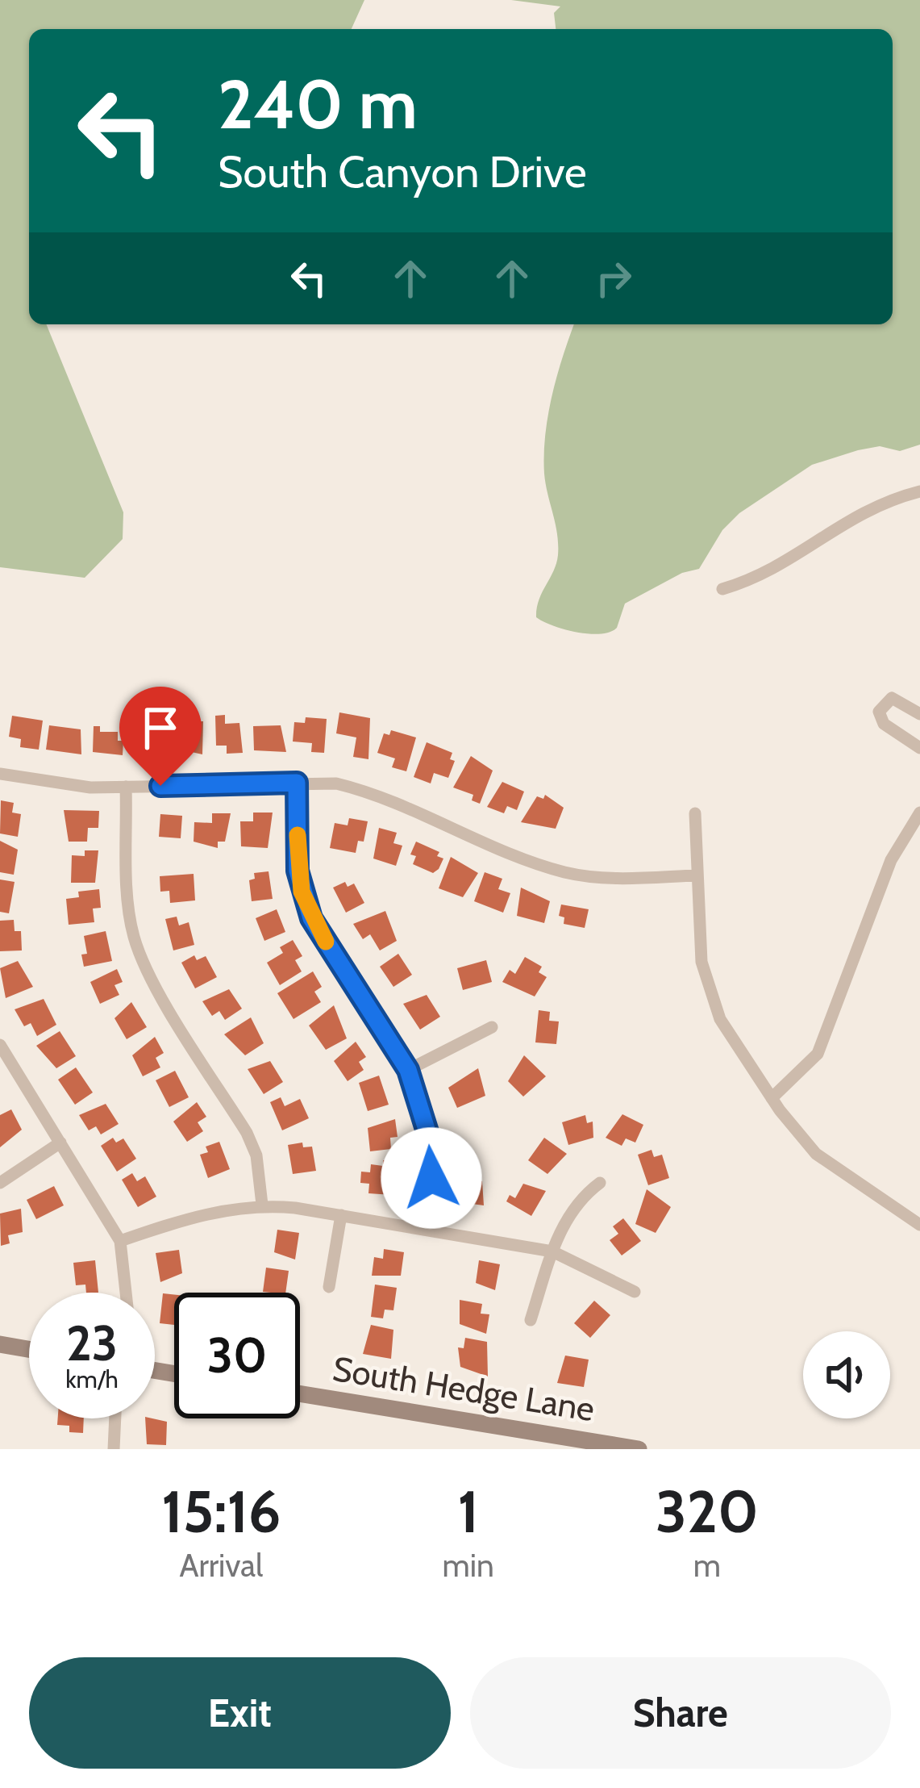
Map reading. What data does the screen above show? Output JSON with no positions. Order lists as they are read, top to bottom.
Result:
{
  "streets": {
    "street": ["South Hedge Lane"]
  },
  "page": {
    "turn": ["240 m", "South Canyon Drive"],
    "speed": "23 km/h",
    "limit": "30",
    "eta": [
      "15:16",
      "Arrival",
      "1",
      "min",
      "320",
      "m"
    ],
    "buttons": ["Exit", "Share"]
  }
}
